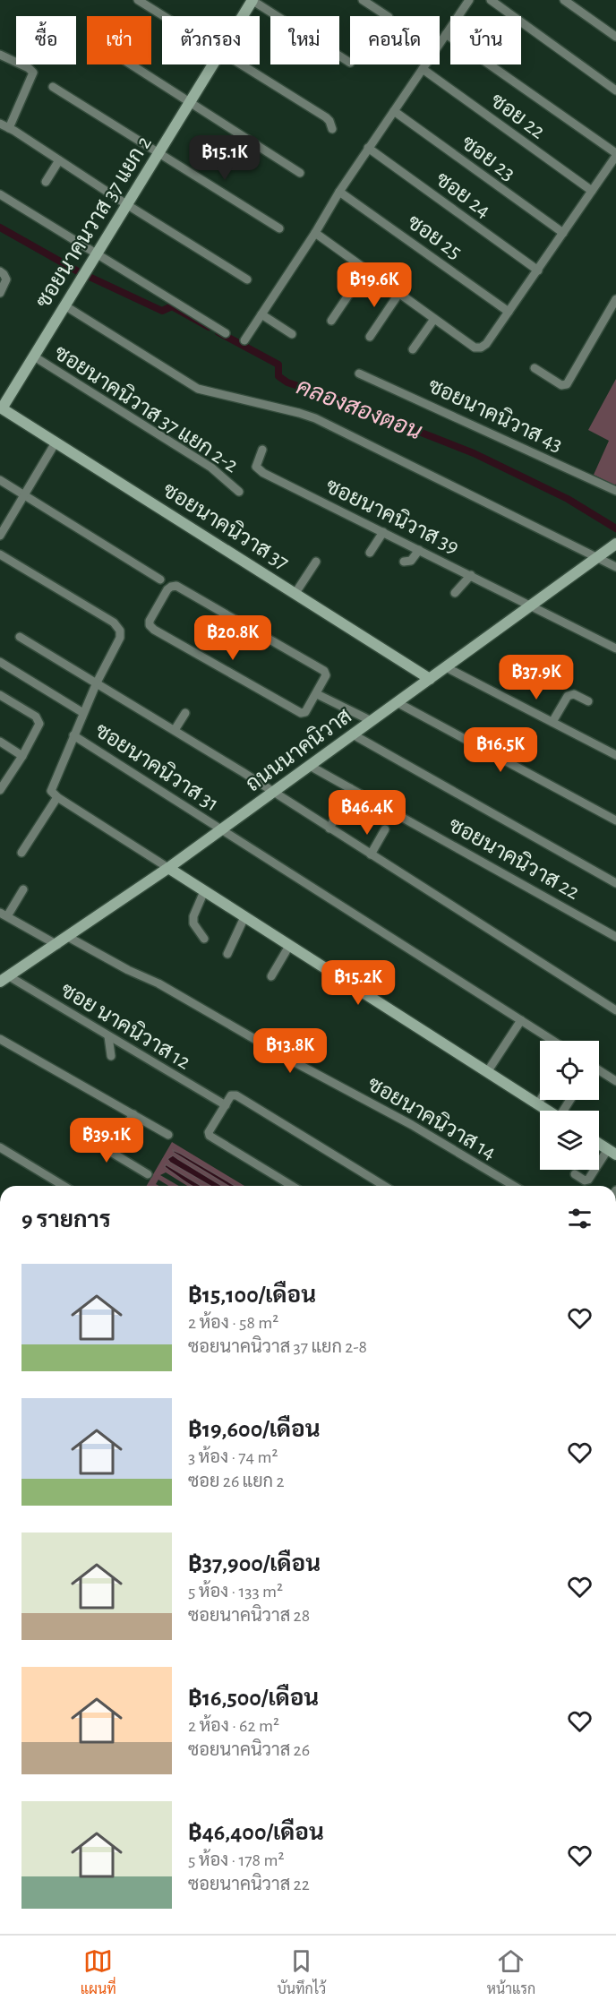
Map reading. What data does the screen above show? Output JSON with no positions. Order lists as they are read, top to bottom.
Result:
{
  "streets": {
    "street": [
      "ซอย 22",
      "ซอย 23",
      "ซอย 24",
      "ซอยนาคนวาส 37 แยก 2",
      "ซอย 25",
      "ซอยนาคนิวาส 37 แยก 2-2",
      "ซอยนาคนิวาส 43",
      "ซอยนาคนิวาส 39",
      "ซอยนาคนิวาส 37",
      "ถนนนาคนิวาส",
      "ซอยนาคนิวาส 31",
      "ซอยนาคนิวาส 22",
      "ซอย นาคนิวาส 12",
      "ซอยนาคนิวาส 14"
    ]
  },
  "crossings": [
    ["ซอยนาคนวาส 37 แยก 2", "ซอยนาคนิวาส 37 แยก 2-2"],
    ["ซอยนาคนวาส 37 แยก 2", "ซอยนาคนิวาส 37"],
    ["ซอยนาคนิวาส 39", "ถนนนาคนิวาส"],
    ["ซอยนาคนิวาส 37", "ถนนนาคนิวาส"],
    ["ถนนนาคนิวาส", "ซอยนาคนิวาส 31"],
    ["ถนนนาคนิวาส", "ซอยนาคนิวาส 22"],
    ["ถนนนาคนิวาส", "ซอย นาคนิวาส 12"],
    ["ถนนนาคนิวาส", "ซอยนาคนิวาส 14"]
  ],
  "water": ["คลองสองตอน"],
  "page": {
    "chip": [
      "ซื้อ",
      "เช่า",
      "ตัวกรอง",
      "ใหม่",
      "คอนโด",
      "บ้าน"
    ],
    "price": [
      "฿15.1K",
      "฿19.6K",
      "฿20.8K",
      "฿37.9K",
      "฿16.5K",
      "฿46.4K",
      "฿15.2K",
      "฿13.8K",
      "฿39.1K"
    ],
    "heading": "9 รายการ",
    "list": [
      {
        "name": "฿15,100/เดือน",
        "note": "2 ห้อง · 58 m² · ซอยนาคนิวาส 37 แยก 2-8"
      },
      {
        "name": "฿19,600/เดือน",
        "note": "3 ห้อง · 74 m² · ซอย 26 แยก 2"
      },
      {
        "name": "฿37,900/เดือน",
        "note": "5 ห้อง · 133 m² · ซอยนาคนิวาส 28"
      },
      {
        "name": "฿16,500/เดือน",
        "note": "2 ห้อง · 62 m² · ซอยนาคนิวาส 26"
      },
      {
        "name": "฿46,400/เดือน",
        "note": "5 ห้อง · 178 m² · ซอยนาคนิวาส 22"
      }
    ],
    "tabs": ["แผนที่", "บันทึกไว้", "หน้าแรก"]
  }
}
